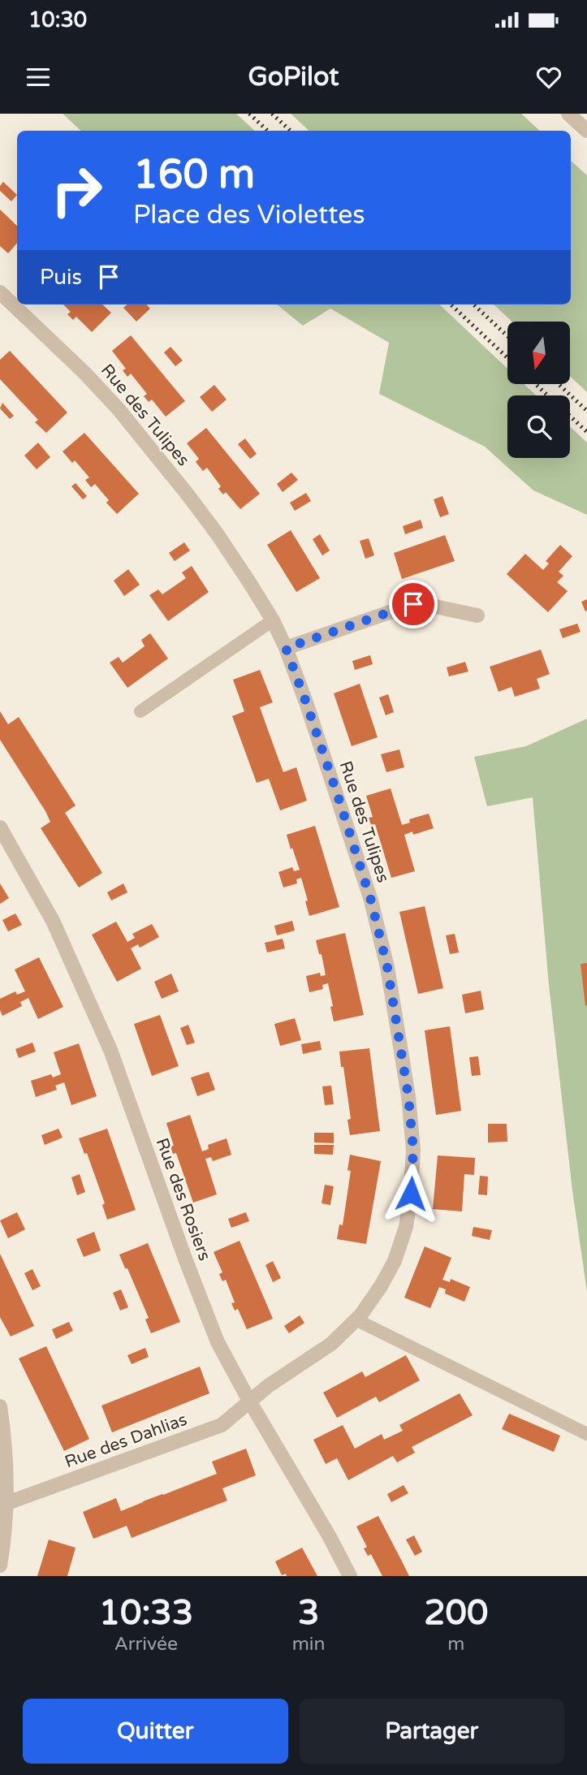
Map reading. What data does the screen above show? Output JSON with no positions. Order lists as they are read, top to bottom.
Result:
{
  "streets": {
    "street": ["Rue des Tulipes", "Rue des Rosiers", "Rue des Dahlias"]
  },
  "crossings": [
    ["Rue des Tulipes", "Rue des Rosiers"],
    ["Rue des Tulipes", "Rue des Dahlias"],
    ["Rue des Rosiers", "Rue des Dahlias"]
  ],
  "north": "bottom",
  "page": {
    "status": "10:30",
    "header": "GoPilot",
    "turn": ["160 m", "Place des Violettes"],
    "then": "Puis",
    "eta": [
      "10:33",
      "Arrivée",
      "3",
      "min",
      "200",
      "m"
    ],
    "buttons": ["Quitter", "Partager"]
  }
}
